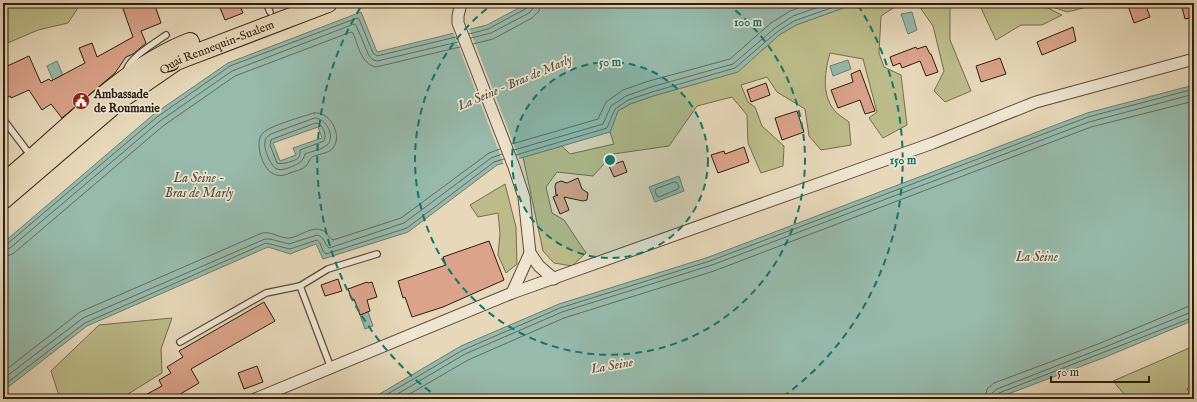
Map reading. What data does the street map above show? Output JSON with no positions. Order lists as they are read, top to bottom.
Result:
{
  "streets": {
    "main road": ["Quai Rennequin-Sualem"]
  },
  "water": ["La Seine - Bras de Marly", "La Seine"],
  "places": {
    "public building": ["Ambassade de Roumanie"]
  },
  "scale_bar": "50 m",
  "rings": ["100 m", "50 m", "150 m"]
}
